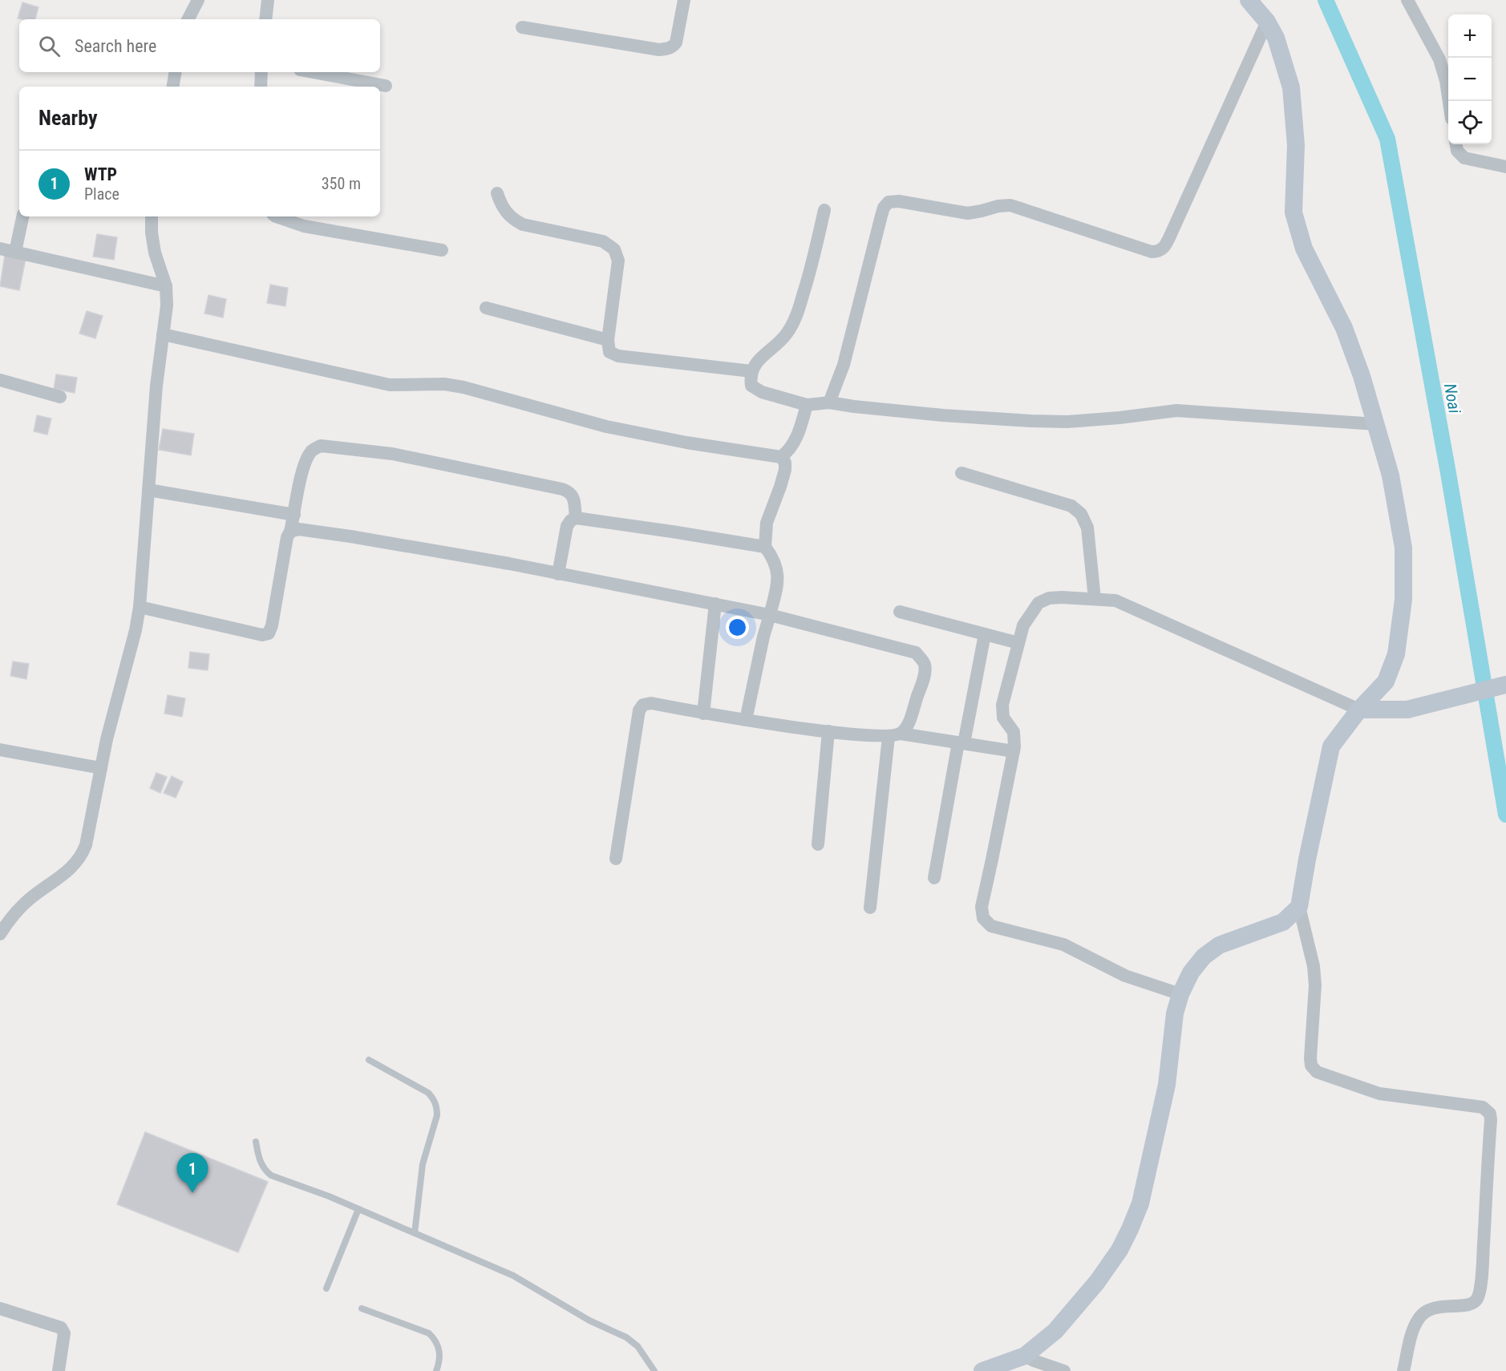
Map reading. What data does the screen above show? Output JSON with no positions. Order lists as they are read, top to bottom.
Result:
{
  "water": ["Noai"],
  "page": {
    "map_buttons": ["+", "−"],
    "search": "Search here",
    "heading": "Nearby",
    "list": [
      {
        "mark": "1",
        "name": "WTP",
        "note": "Place",
        "value": "350 m"
      }
    ],
    "pins": "1"
  }
}
